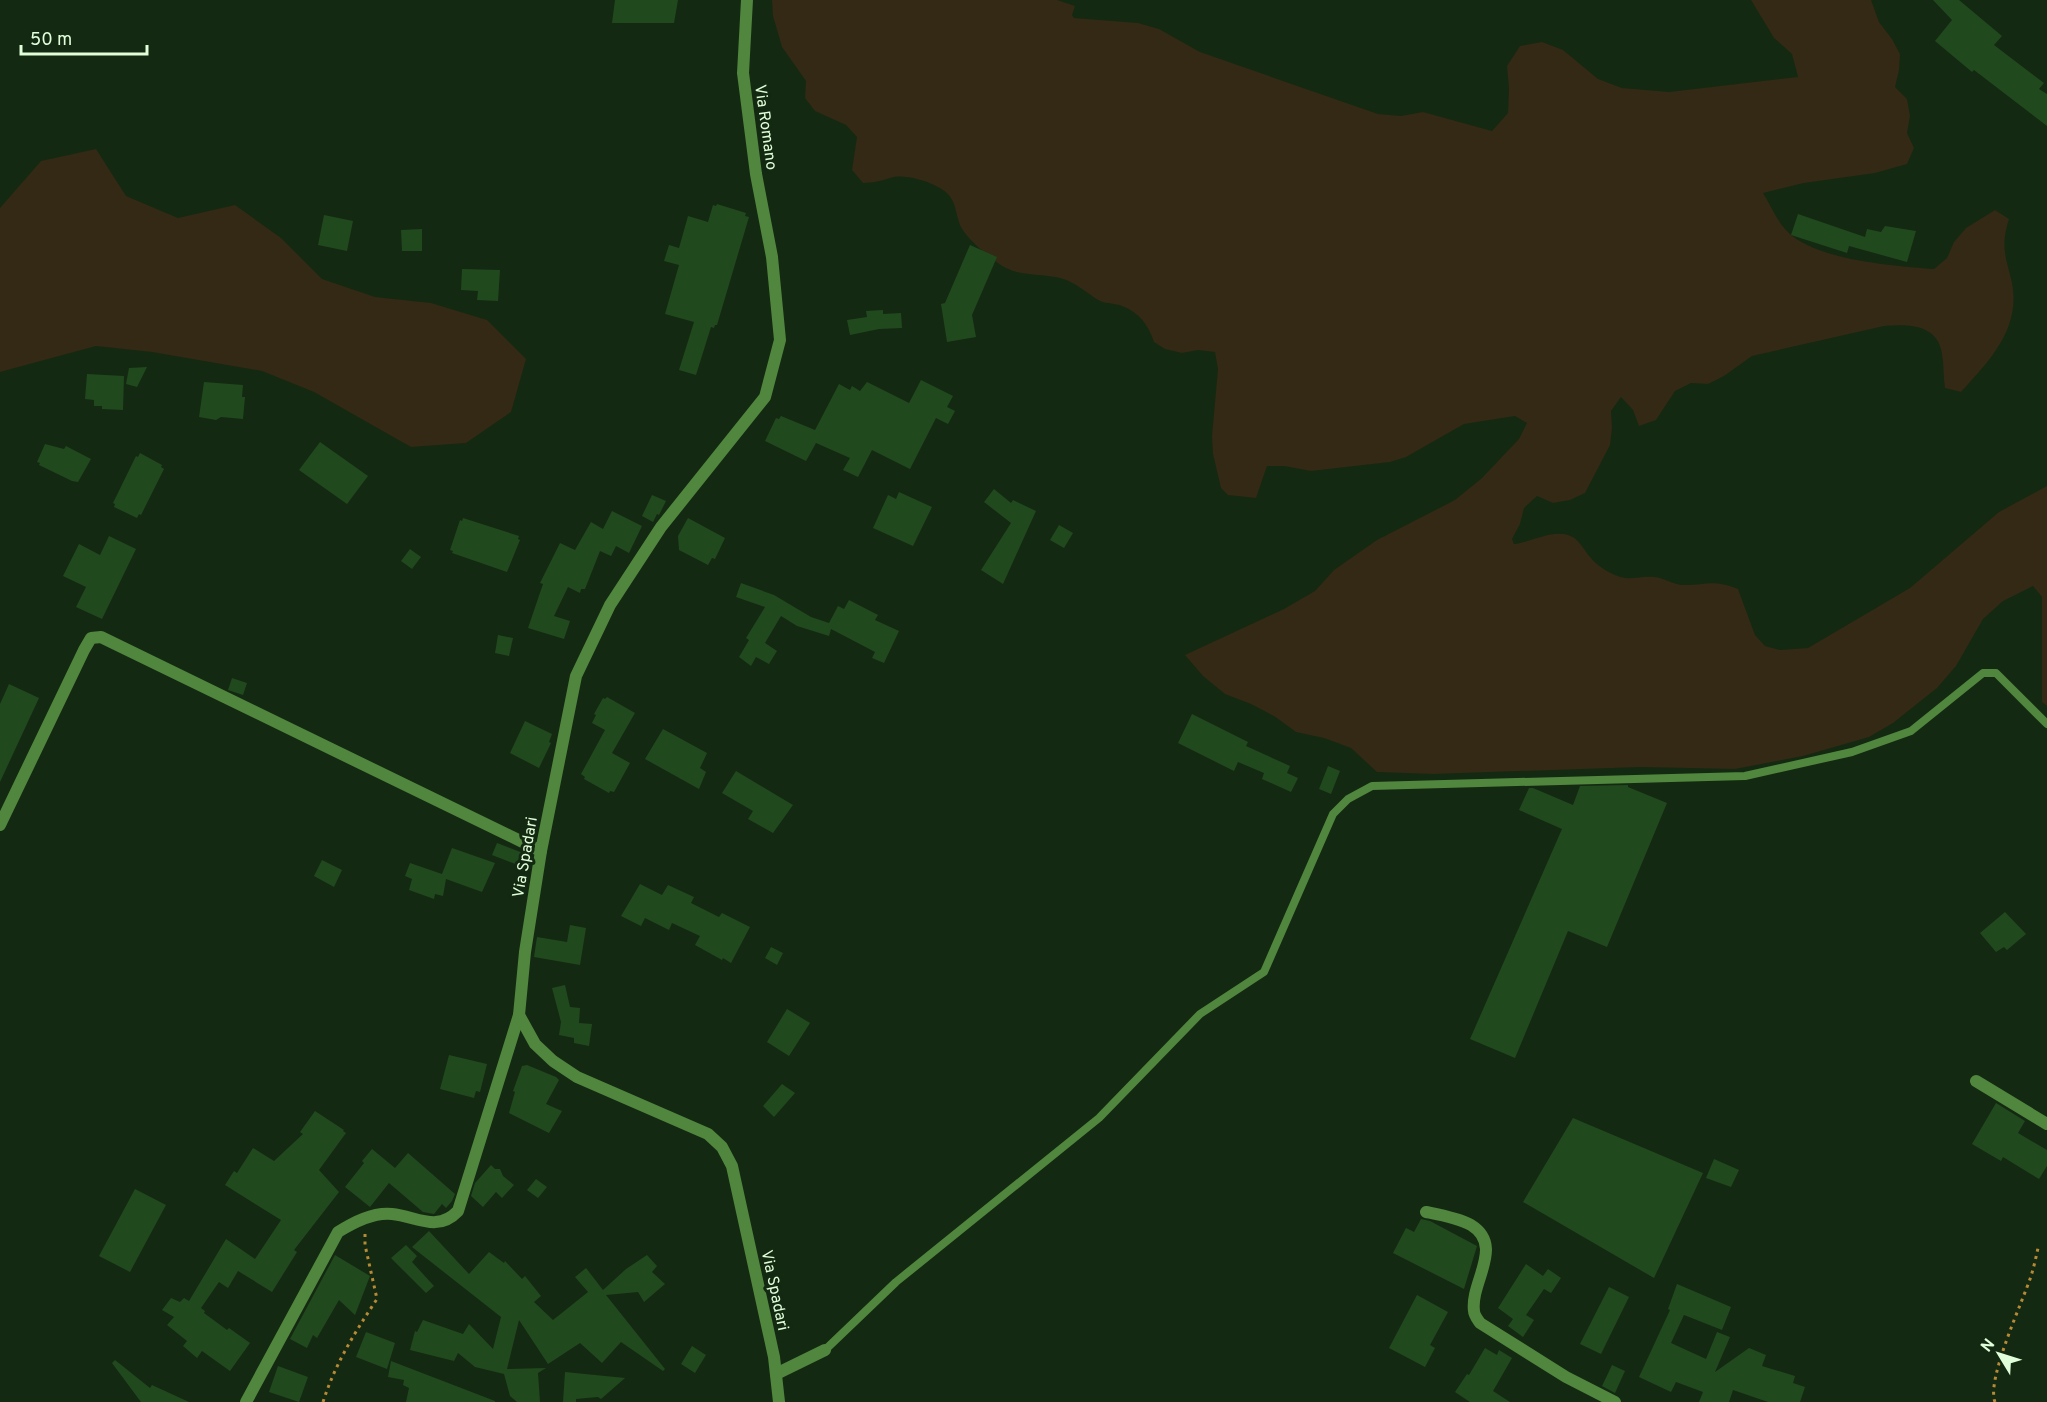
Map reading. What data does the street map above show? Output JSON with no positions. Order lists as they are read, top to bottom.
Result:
{
  "streets": {
    "street": ["Via Romano", "Via Spadari"]
  },
  "crossings": [
    ["Via Romano", "Via Spadari"]
  ],
  "scale_bar": "50 m",
  "north": "top left"
}
